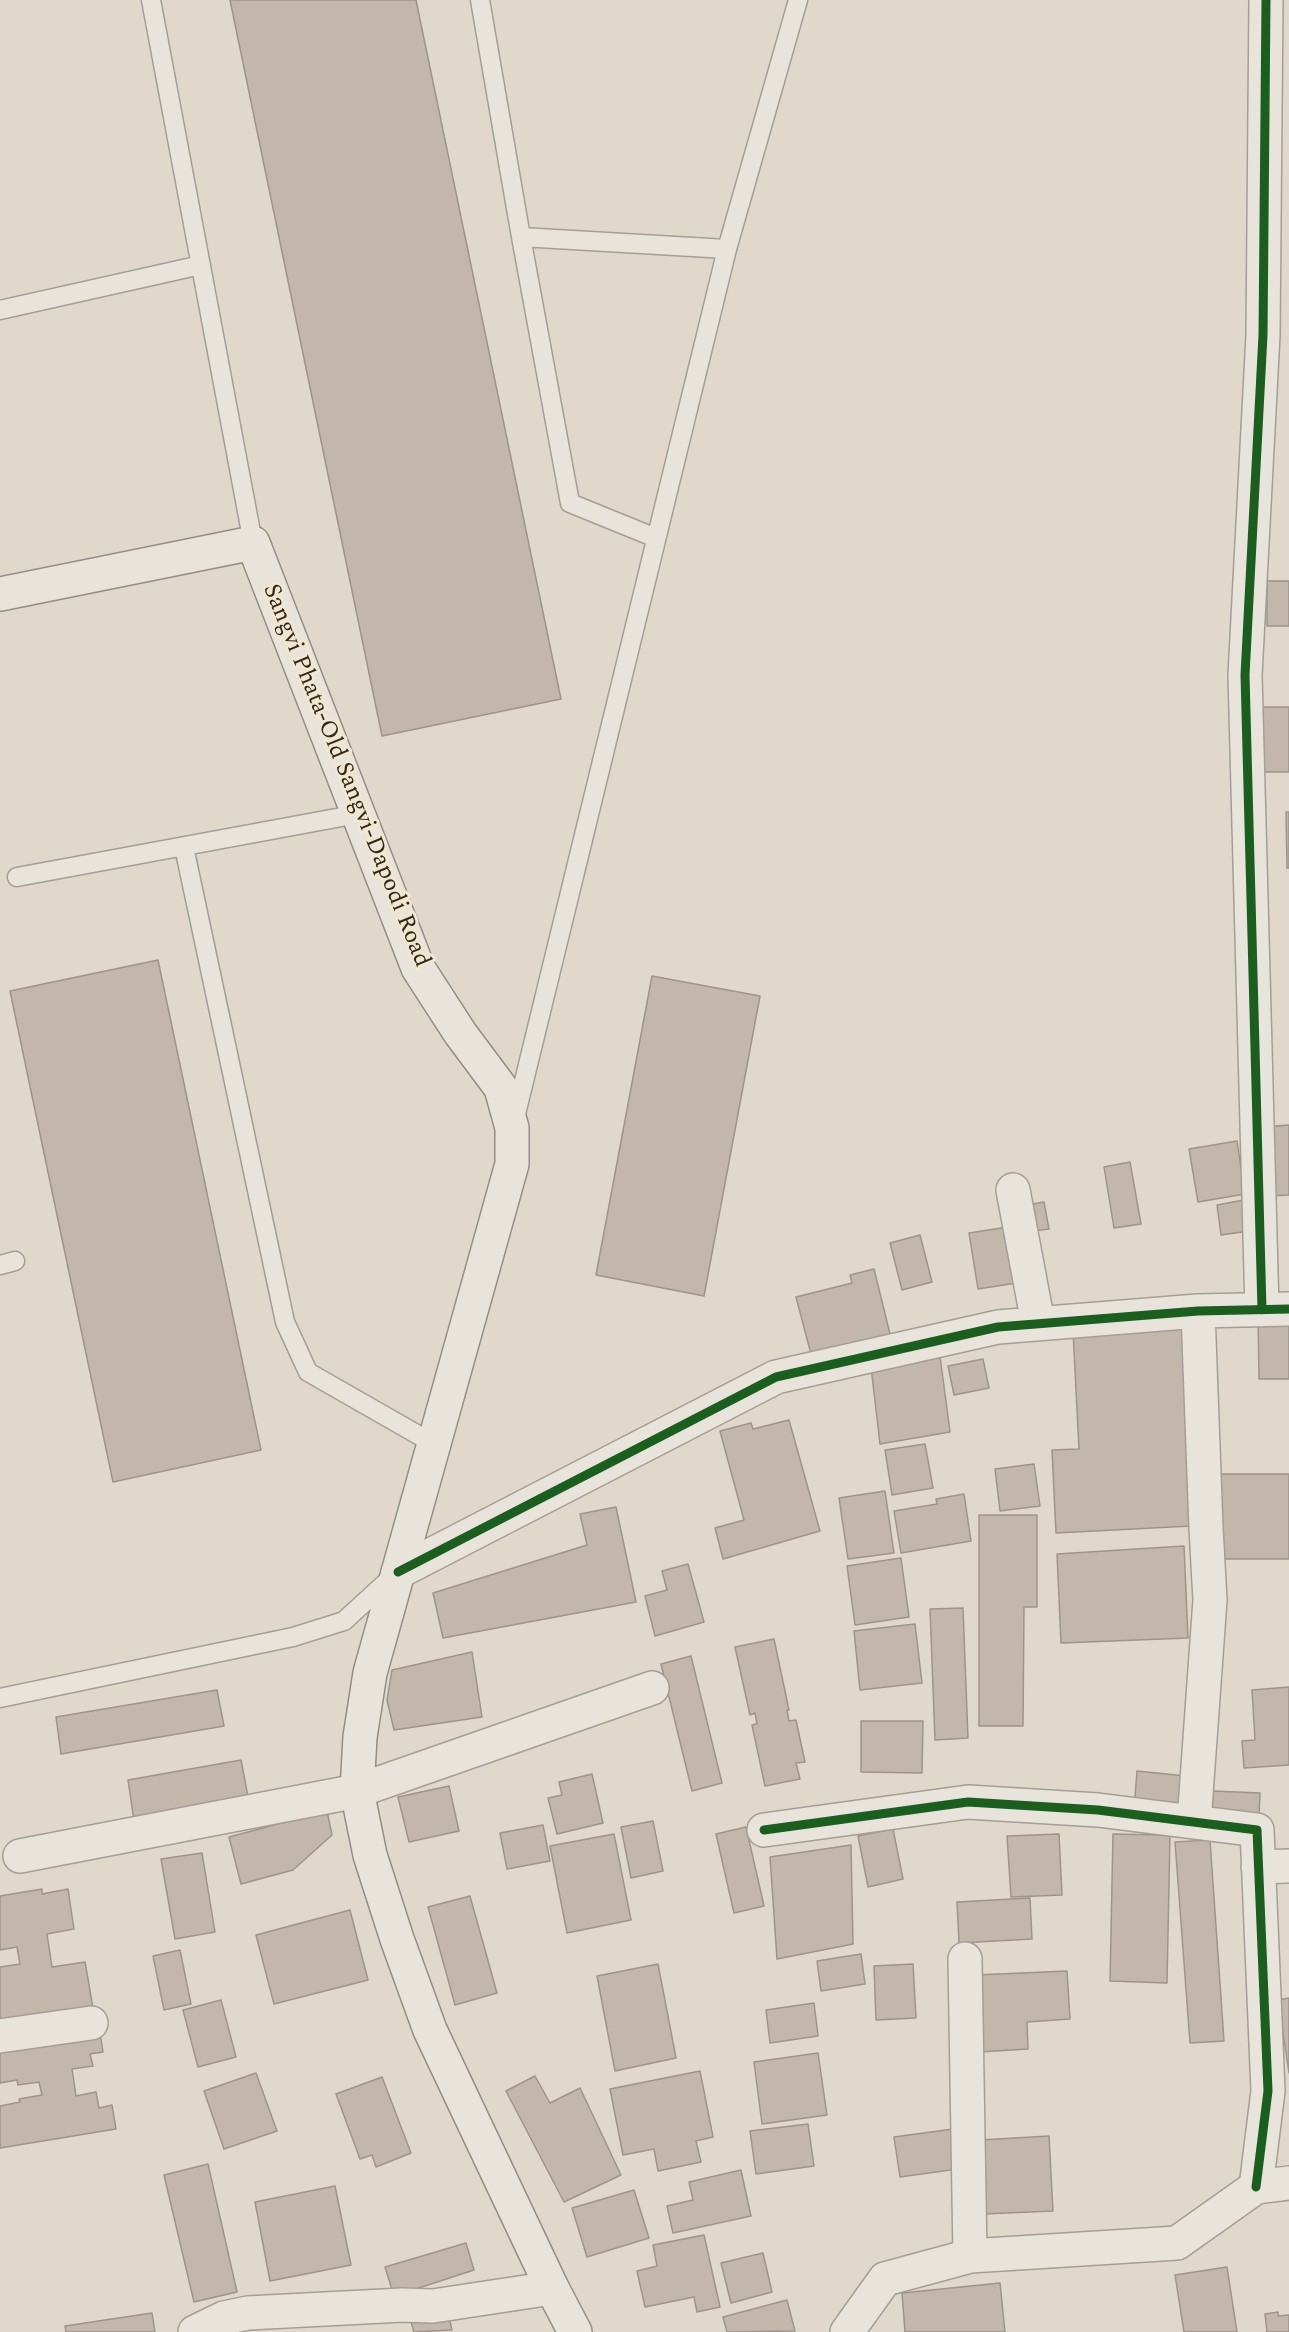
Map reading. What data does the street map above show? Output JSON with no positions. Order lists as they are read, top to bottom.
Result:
{
  "streets": {
    "street": ["Sangvi Phata-Old Sangvi-Dapodi Road"]
  }
}
